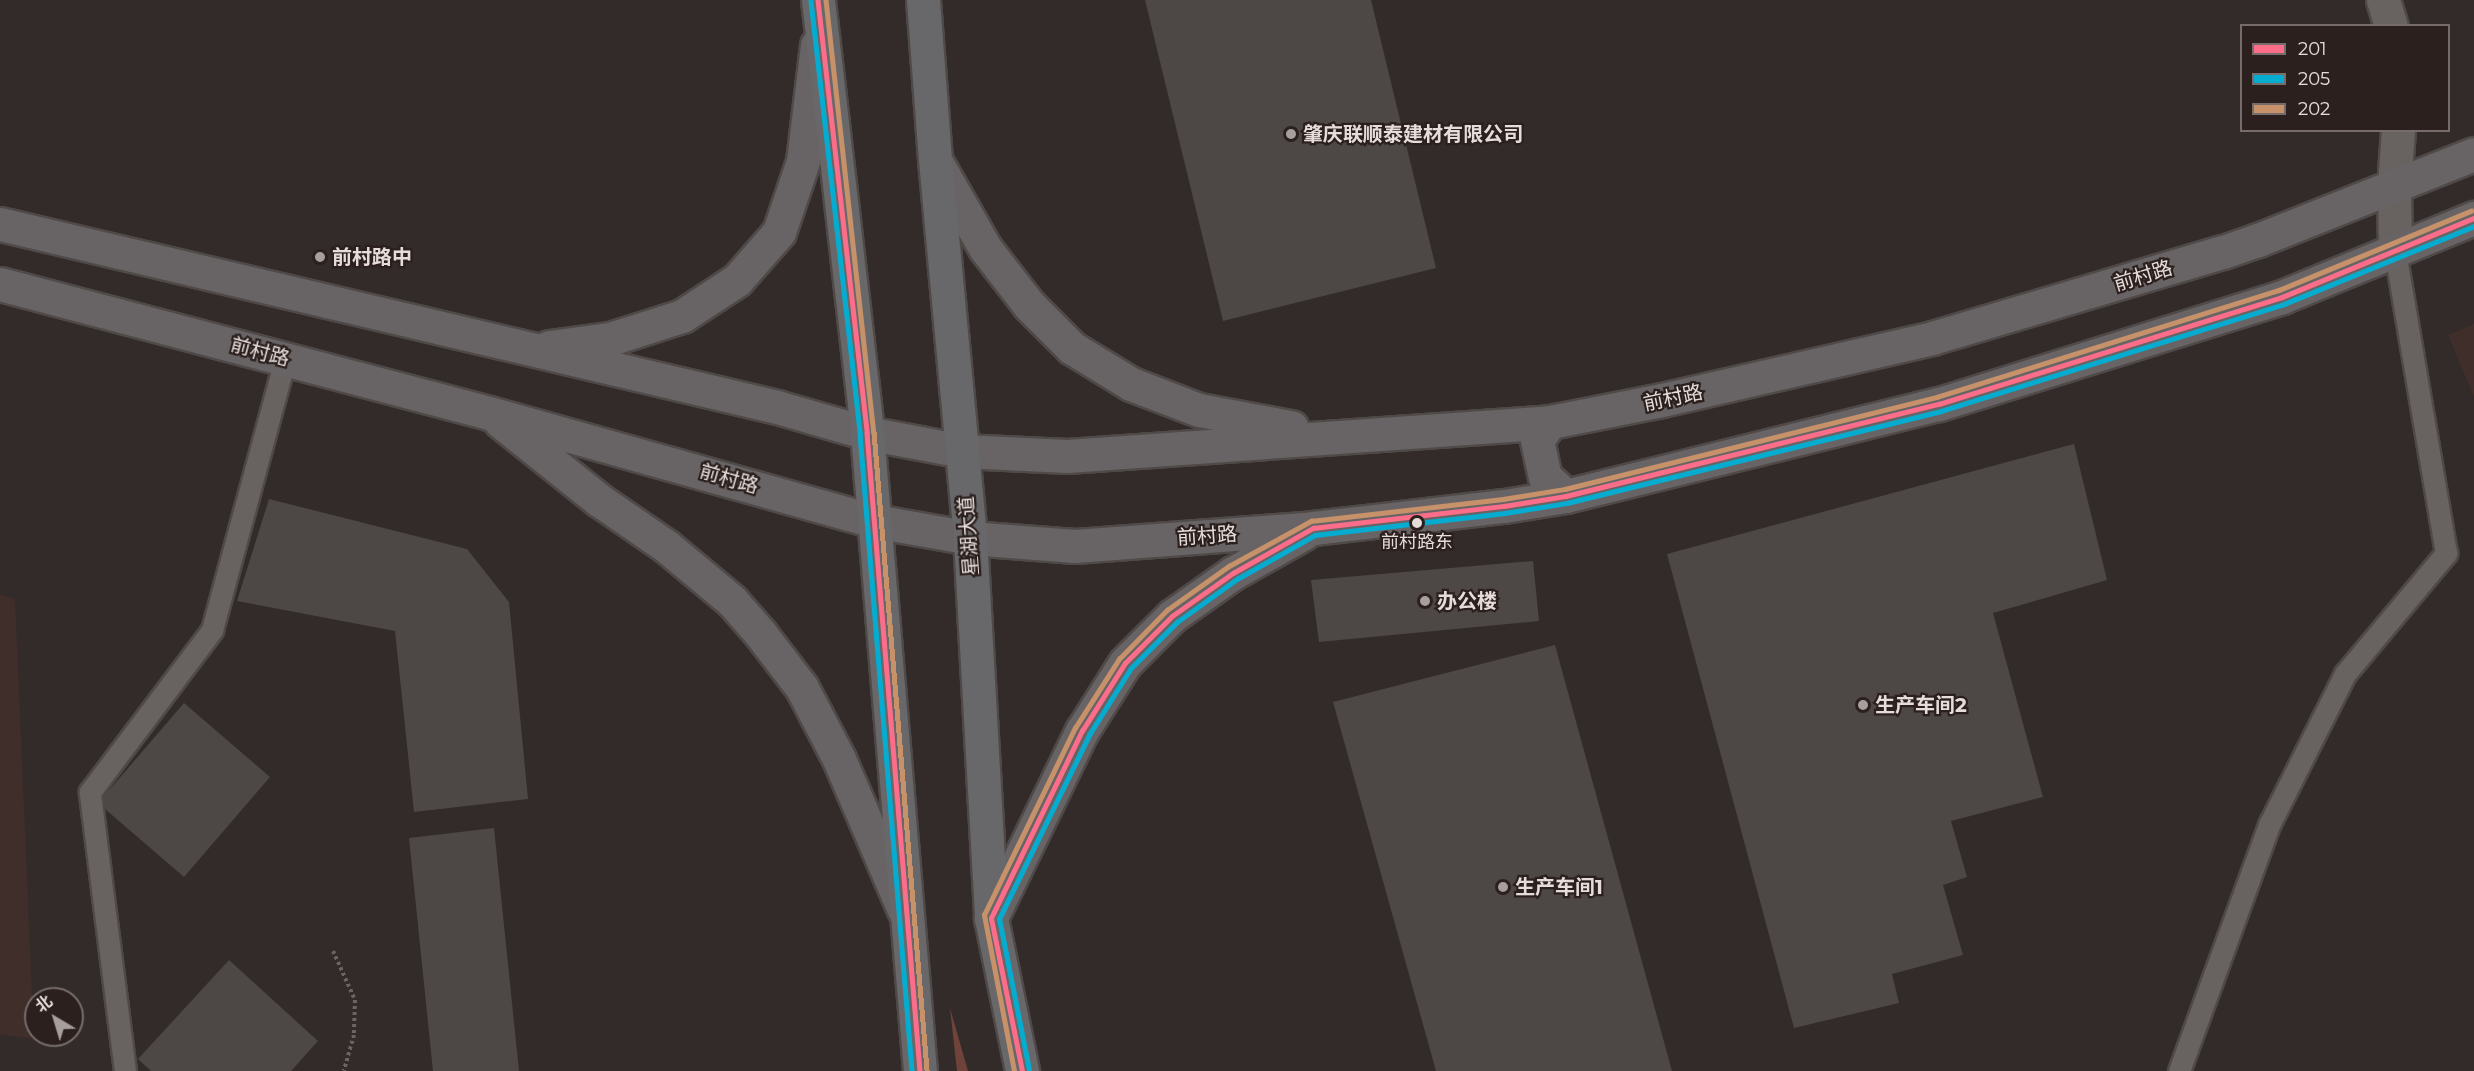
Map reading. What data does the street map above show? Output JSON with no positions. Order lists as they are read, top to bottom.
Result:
{
  "streets": {
    "main road": ["前村路", "星湖大道"]
  },
  "crossings": [
    ["前村路", "星湖大道"]
  ],
  "places": [
    "肇庆联顺泰建材有限公司",
    "前村路中",
    "前村路东",
    "办公楼",
    "生产车间2",
    "生产车间1"
  ],
  "lines": ["transit line 201", "transit line 202", "transit line 205"],
  "legend": ["201", "205", "202"],
  "north": "top left"
}
